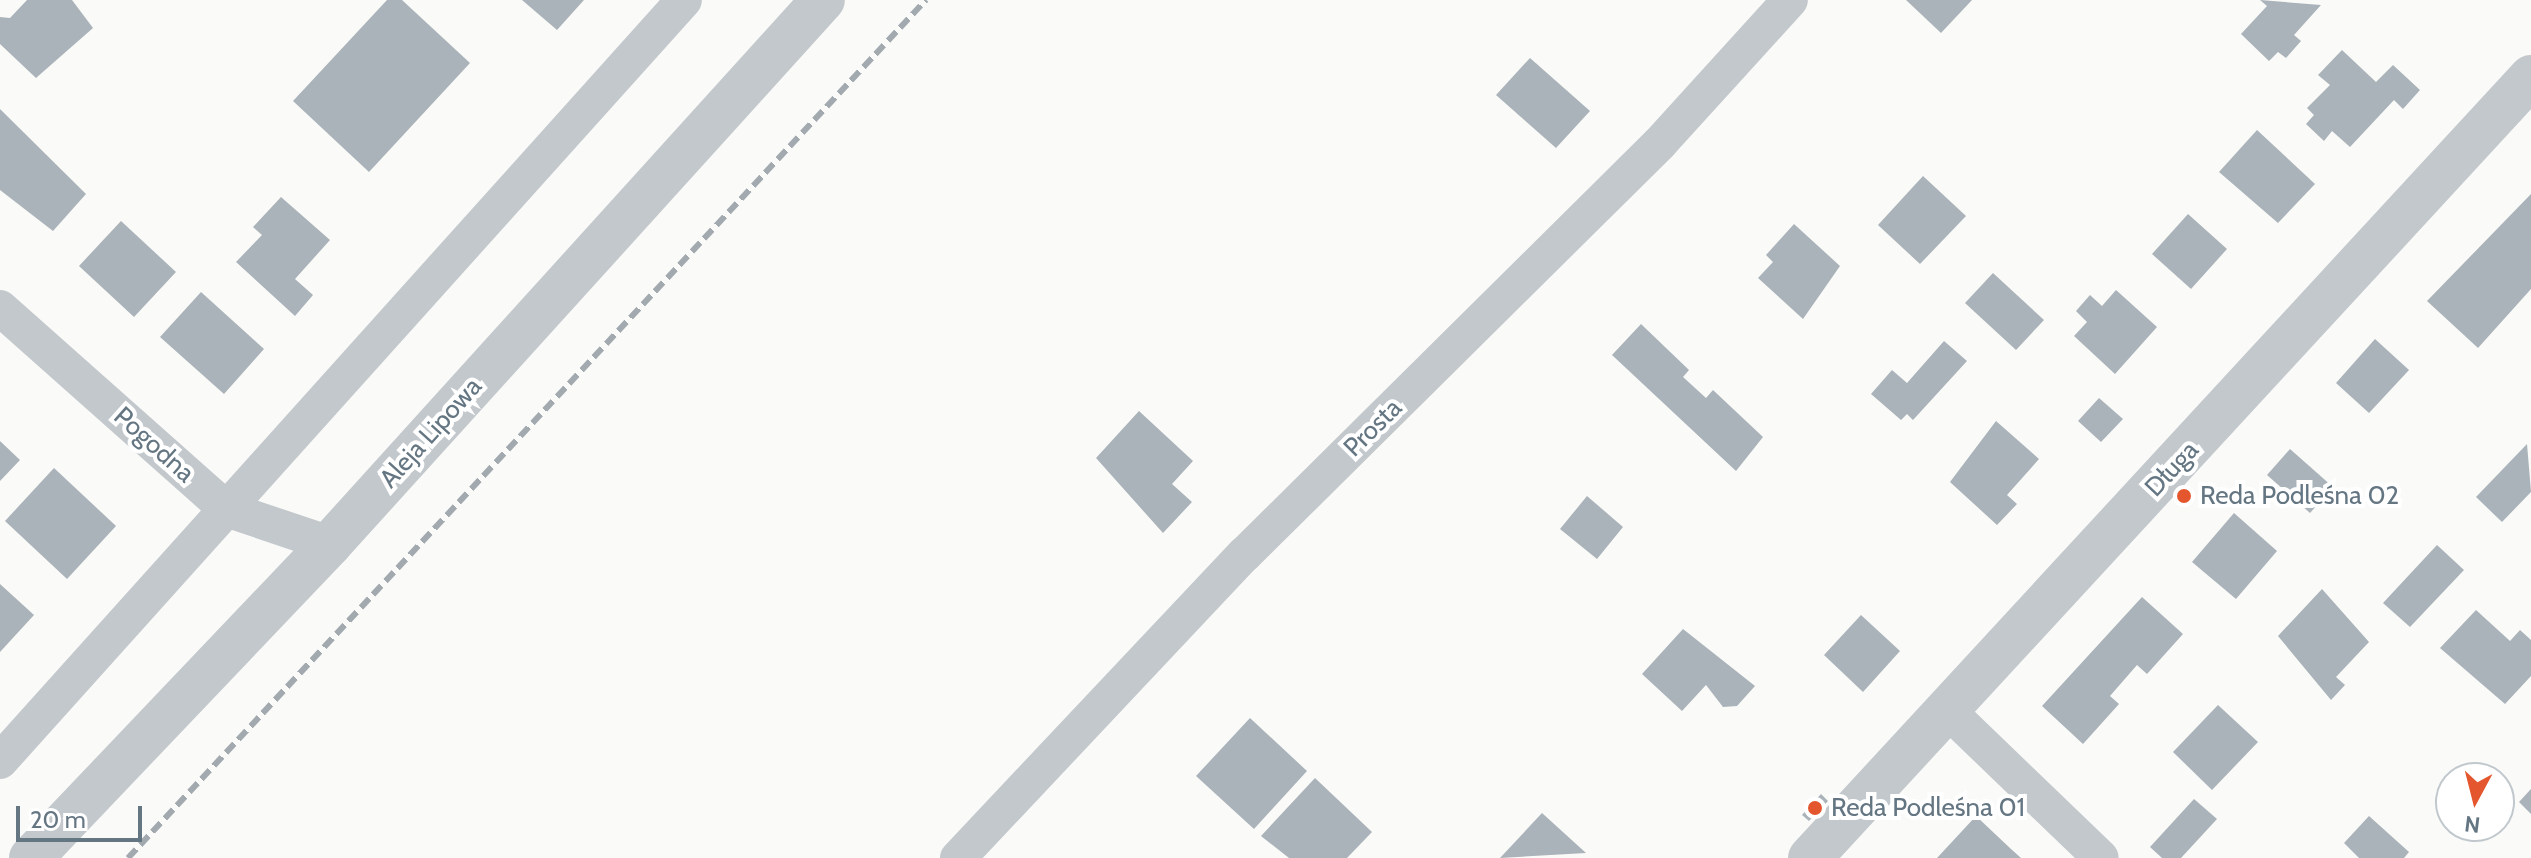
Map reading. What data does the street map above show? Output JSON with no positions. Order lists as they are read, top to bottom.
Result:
{
  "streets": {
    "street": [
      "Prosta",
      "Aleja Lipowa",
      "Pogodna",
      "Długa"
    ]
  },
  "crossings": [
    ["Aleja Lipowa", "Pogodna"]
  ],
  "places": ["Reda Podleśna 02", "Reda Podleśna 01"],
  "scale_bar": "20 m",
  "north": "bottom"
}
